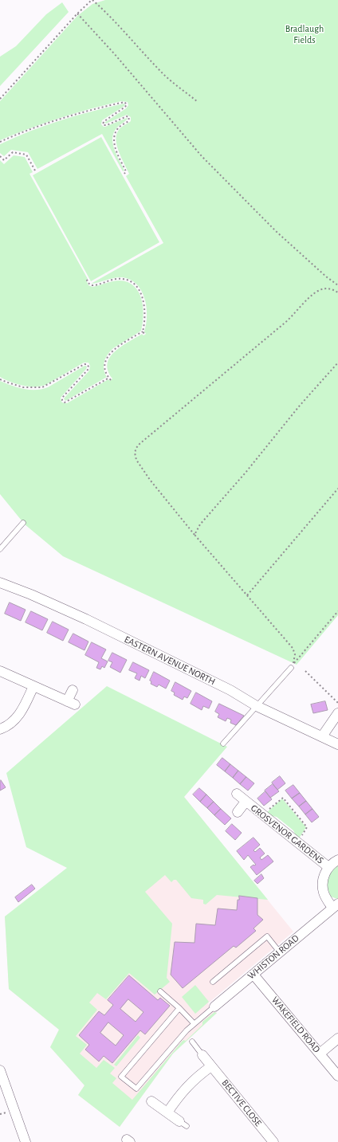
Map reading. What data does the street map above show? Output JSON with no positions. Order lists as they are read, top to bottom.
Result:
{
  "streets": {
    "street": [
      "EASTERN AVENUE NORTH",
      "GROSVENOR GARDENS",
      "WHISTON ROAD",
      "WAKEFIELD ROAD",
      "BECTIVE CLOSE"
    ]
  },
  "crossings": [
    ["GROSVENOR GARDENS", "WHISTON ROAD"],
    ["WHISTON ROAD", "WAKEFIELD ROAD"]
  ],
  "parks": ["Bradlaugh Fields"]
}
